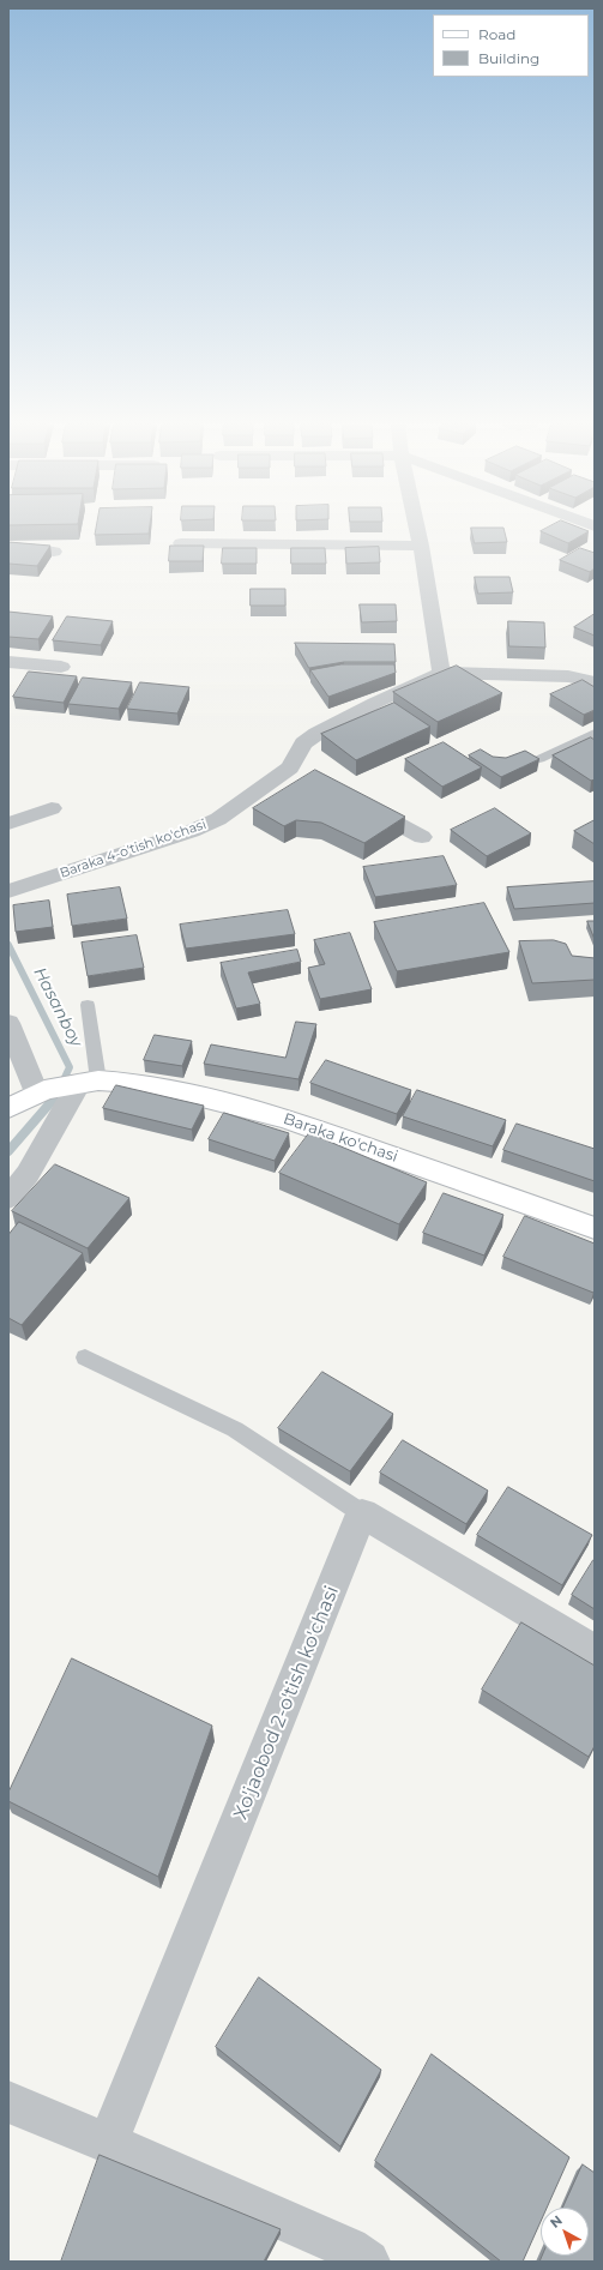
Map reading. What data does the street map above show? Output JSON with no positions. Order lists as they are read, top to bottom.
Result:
{
  "streets": {
    "main road": ["Baraka ko'chasi"],
    "street": ["Baraka 4-o'tish ko'chasi", "Xo'jaobod 2-o'tish ko'chasi"]
  },
  "water": ["Hasanboy"],
  "legend": ["Road", "Building"],
  "north": "top left"
}
